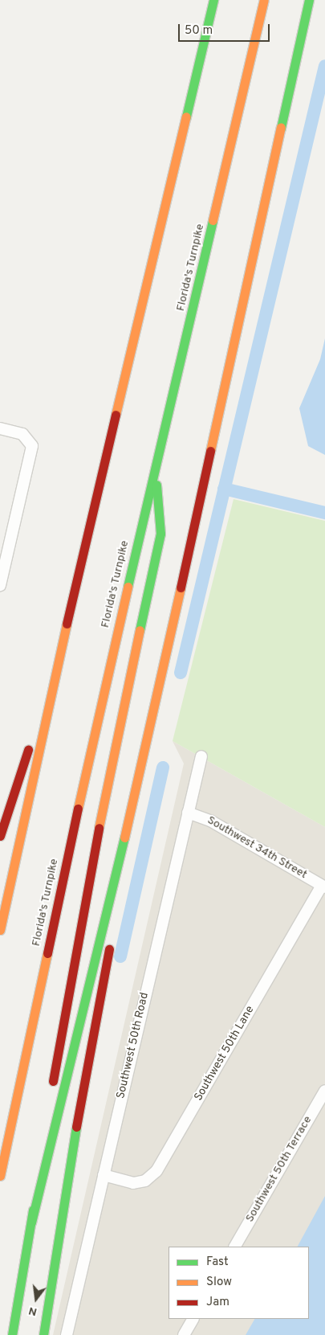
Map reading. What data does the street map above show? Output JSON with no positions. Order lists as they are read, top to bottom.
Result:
{
  "streets": {
    "highway": ["Florida's Turnpike"],
    "street": [
      "Southwest 34th Street",
      "Southwest 50th Road",
      "Southwest 50th Lane",
      "Southwest 50th Terrace"
    ]
  },
  "crossings": [
    ["Southwest 34th Street", "Southwest 50th Road"],
    ["Southwest 34th Street", "Southwest 50th Lane"],
    ["Southwest 50th Road", "Southwest 50th Lane"]
  ],
  "legend": ["Fast", "Slow", "Jam"],
  "scale_bar": "50 m",
  "north": "bottom"
}
